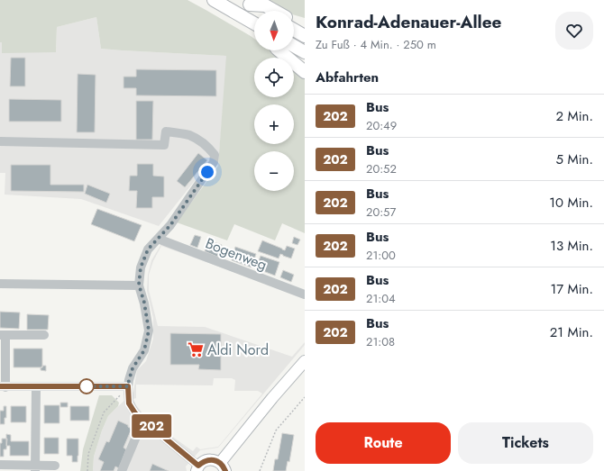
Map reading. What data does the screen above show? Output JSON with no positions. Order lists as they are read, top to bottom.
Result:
{
  "streets": {
    "street": ["Bogenweg"]
  },
  "places": {
    "supermarket": ["Aldi Nord"]
  },
  "lines": ["bus line 202"],
  "north": "bottom",
  "page": {
    "on_map": "202",
    "heading": [
      ["Konrad-Adenauer-Allee", "Zu Fuß · 4 Min. · 250 m"],
      "Abfahrten"
    ],
    "map_buttons": ["+", "−"],
    "list": [
      {
        "mark": "202",
        "name": "Bus",
        "note": "20:49",
        "value": "2 Min."
      },
      {
        "mark": "202",
        "name": "Bus",
        "note": "20:52",
        "value": "5 Min."
      },
      {
        "mark": "202",
        "name": "Bus",
        "note": "20:57",
        "value": "10 Min."
      },
      {
        "mark": "202",
        "name": "Bus",
        "note": "21:00",
        "value": "13 Min."
      },
      {
        "mark": "202",
        "name": "Bus",
        "note": "21:04",
        "value": "17 Min."
      },
      {
        "mark": "202",
        "name": "Bus",
        "note": "21:08",
        "value": "21 Min."
      }
    ],
    "buttons": ["Route", "Tickets"]
  }
}
